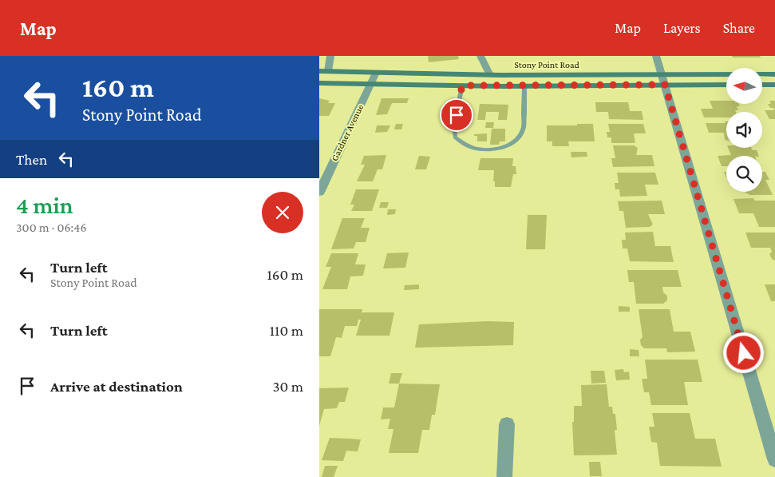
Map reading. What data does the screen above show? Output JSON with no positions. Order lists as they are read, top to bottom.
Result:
{
  "streets": {
    "main road": ["Stony Point Road"],
    "street": ["Gardner Avenue"]
  },
  "crossings": [
    ["Stony Point Road", "Gardner Avenue"]
  ],
  "north": "left",
  "page": {
    "header": "Map",
    "nav": ["Map", "Layers", "Share"],
    "turn": ["160 m", "Stony Point Road"],
    "then": "Then",
    "heading": ["4 min", "300 m · 06:46"],
    "list": [
      {
        "name": "Turn left",
        "note": "Stony Point Road",
        "value": "160 m"
      },
      {
        "name": "Turn left",
        "value": "110 m"
      },
      {
        "name": "Arrive at destination",
        "value": "30 m"
      }
    ]
  }
}
